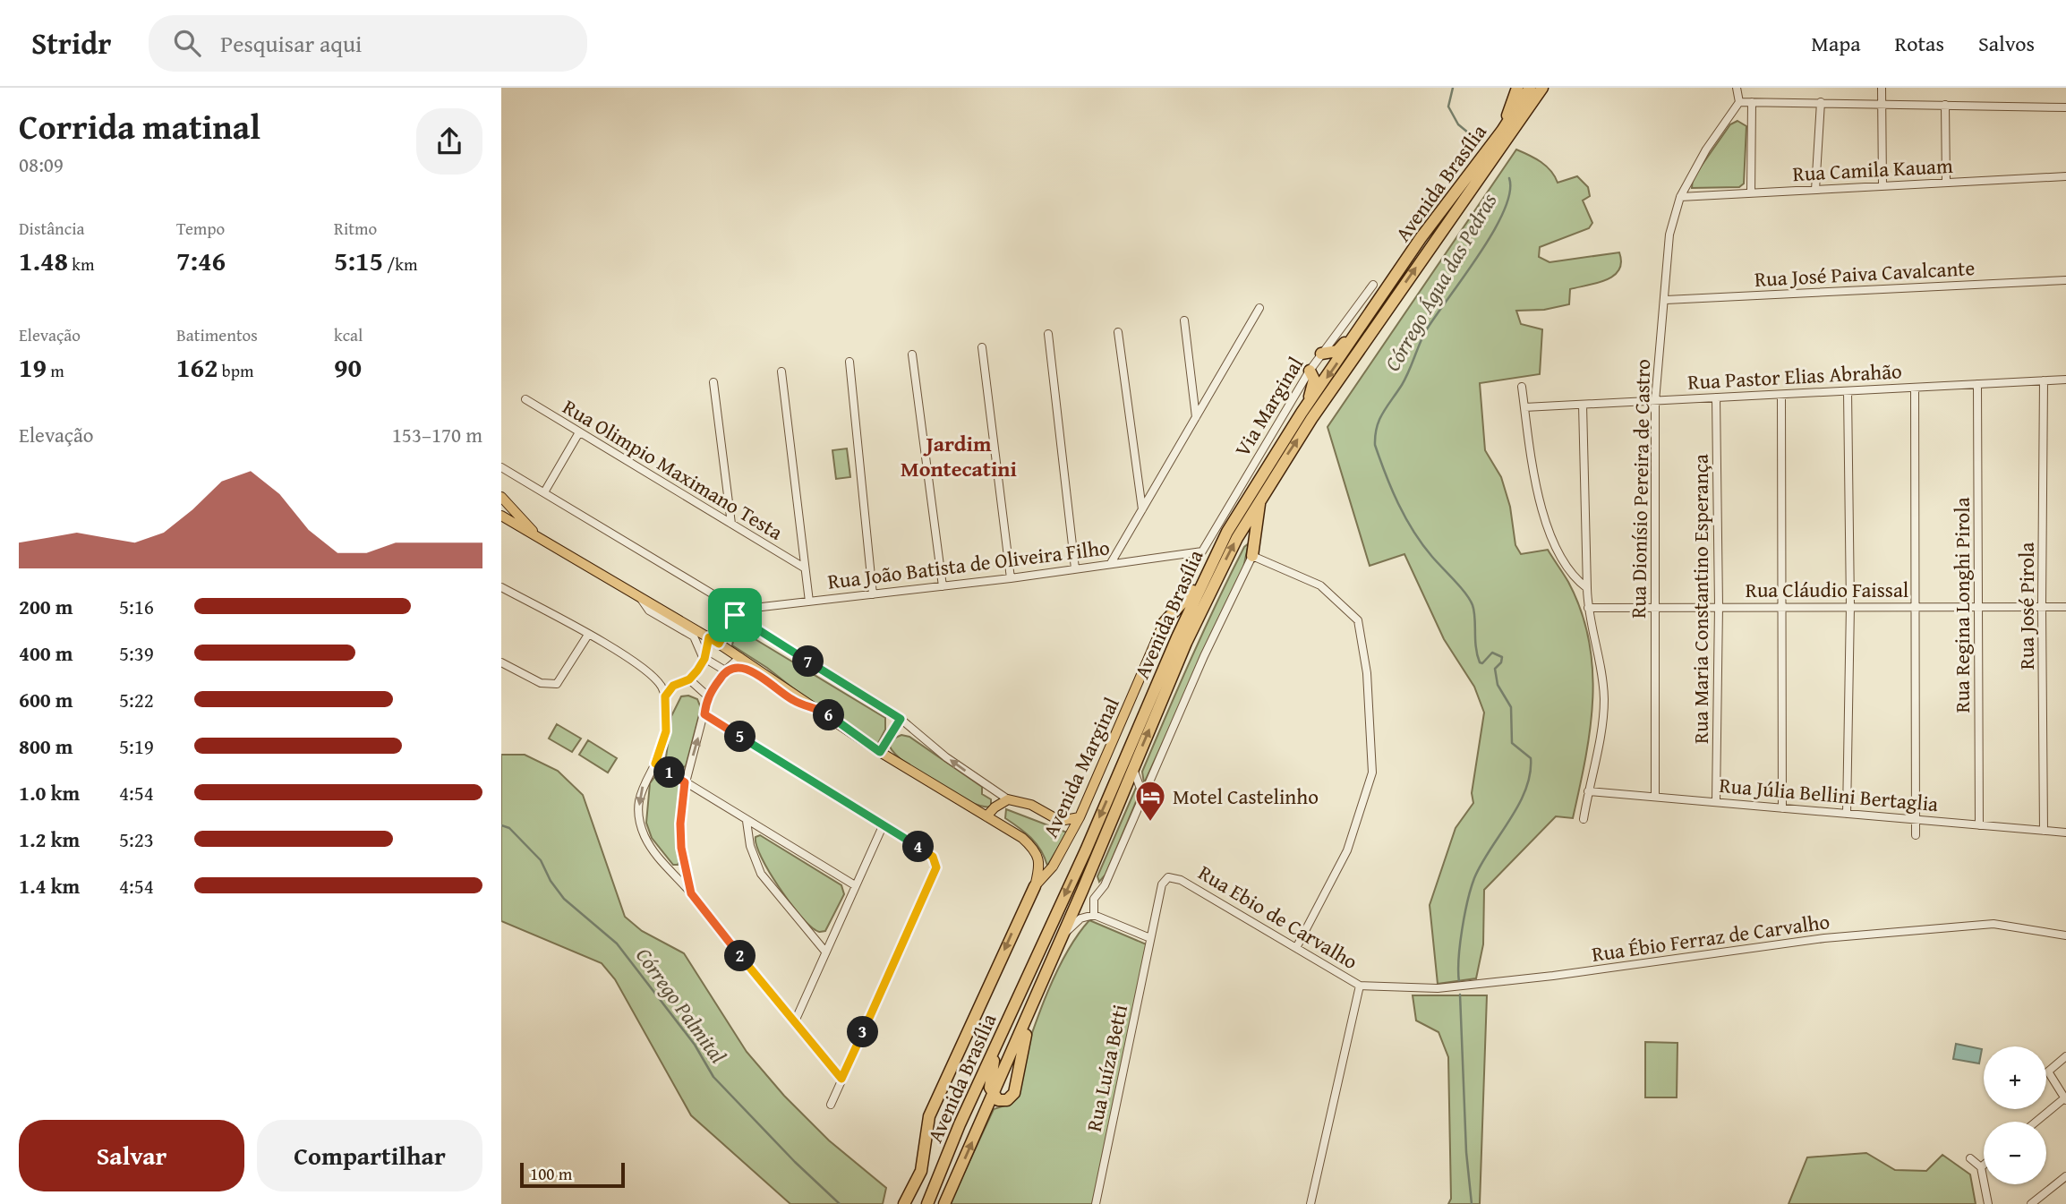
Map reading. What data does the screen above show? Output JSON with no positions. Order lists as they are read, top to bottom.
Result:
{
  "streets": {
    "highway": ["Avenida Brasília"],
    "main road": ["Avenida Marginal"],
    "street": [
      "Rua Camila Kauam",
      "Rua José Paiva Cavalcante",
      "Rua Pastor Elias Abrahão",
      "Via Marginal",
      "Rua Olimpio Maximano Testa",
      "Rua Dionísio Pereira de Castro",
      "Rua João Batista de Oliveira Filho",
      "Rua Cláudio Faissal",
      "Rua Maria Constantino Esperança",
      "Rua Regina Longhi Pirola",
      "Rua José Pirola",
      "Rua Júlia Bellini Bertaglia",
      "Rua Ebio de Carvalho",
      "Rua Ébio Ferraz de Carvalho",
      "Rua Luíza Betti"
    ]
  },
  "crossings": [
    ["Rua Camila Kauam", "Rua Dionísio Pereira de Castro"],
    ["Rua José Paiva Cavalcante", "Rua Dionísio Pereira de Castro"],
    ["Rua Pastor Elias Abrahão", "Rua Dionísio Pereira de Castro"],
    ["Rua Pastor Elias Abrahão", "Rua Maria Constantino Esperança"],
    ["Rua Pastor Elias Abrahão", "Rua Regina Longhi Pirola"],
    ["Rua Pastor Elias Abrahão", "Rua José Pirola"],
    ["Via Marginal", "Rua João Batista de Oliveira Filho"],
    ["Rua Dionísio Pereira de Castro", "Rua Cláudio Faissal"],
    ["Rua Dionísio Pereira de Castro", "Rua Júlia Bellini Bertaglia"],
    ["Rua Cláudio Faissal", "Rua Maria Constantino Esperança"],
    ["Rua Cláudio Faissal", "Rua Regina Longhi Pirola"],
    ["Rua Cláudio Faissal", "Rua José Pirola"],
    ["Rua Maria Constantino Esperança", "Rua Júlia Bellini Bertaglia"],
    ["Rua Regina Longhi Pirola", "Rua Júlia Bellini Bertaglia"],
    ["Rua José Pirola", "Rua Júlia Bellini Bertaglia"],
    ["Rua Ebio de Carvalho", "Rua Ébio Ferraz de Carvalho"],
    ["Rua Ebio de Carvalho", "Rua Luíza Betti"]
  ],
  "districts": ["Jardim Montecatini"],
  "water": ["Córrego Água das Pedras", "Córrego Palmital"],
  "places": {
    "hotel": ["Motel Castelinho"]
  },
  "scale_bar": "100 m",
  "page": {
    "header": "Stridr",
    "search": "Pesquisar aqui",
    "nav": ["Mapa", "Rotas", "Salvos"],
    "heading": ["Corrida matinal", "08:09"],
    "stats": [
      ["Distância", "1.48 km"],
      ["Tempo", "7:46"],
      ["Ritmo", "5:15 /km"],
      ["Elevação", "19 m"],
      ["Batimentos", "162 bpm"],
      ["kcal", "90"]
    ],
    "chart": ["Elevação", "153–170 m"],
    "list": [
      {
        "name": "200 m",
        "note": "5:16"
      },
      {
        "name": "400 m",
        "note": "5:39"
      },
      {
        "name": "600 m",
        "note": "5:22"
      },
      {
        "name": "800 m",
        "note": "5:19"
      },
      {
        "name": "1.0 km",
        "note": "4:54"
      },
      {
        "name": "1.2 km",
        "note": "5:23"
      },
      {
        "name": "1.4 km",
        "note": "4:54"
      }
    ],
    "pins": [
      "7",
      "6",
      "5",
      "1",
      "4",
      "2",
      "3"
    ],
    "map_buttons": ["+", "−"],
    "buttons": ["Salvar", "Compartilhar"],
    "scale": "100 m"
  }
}
